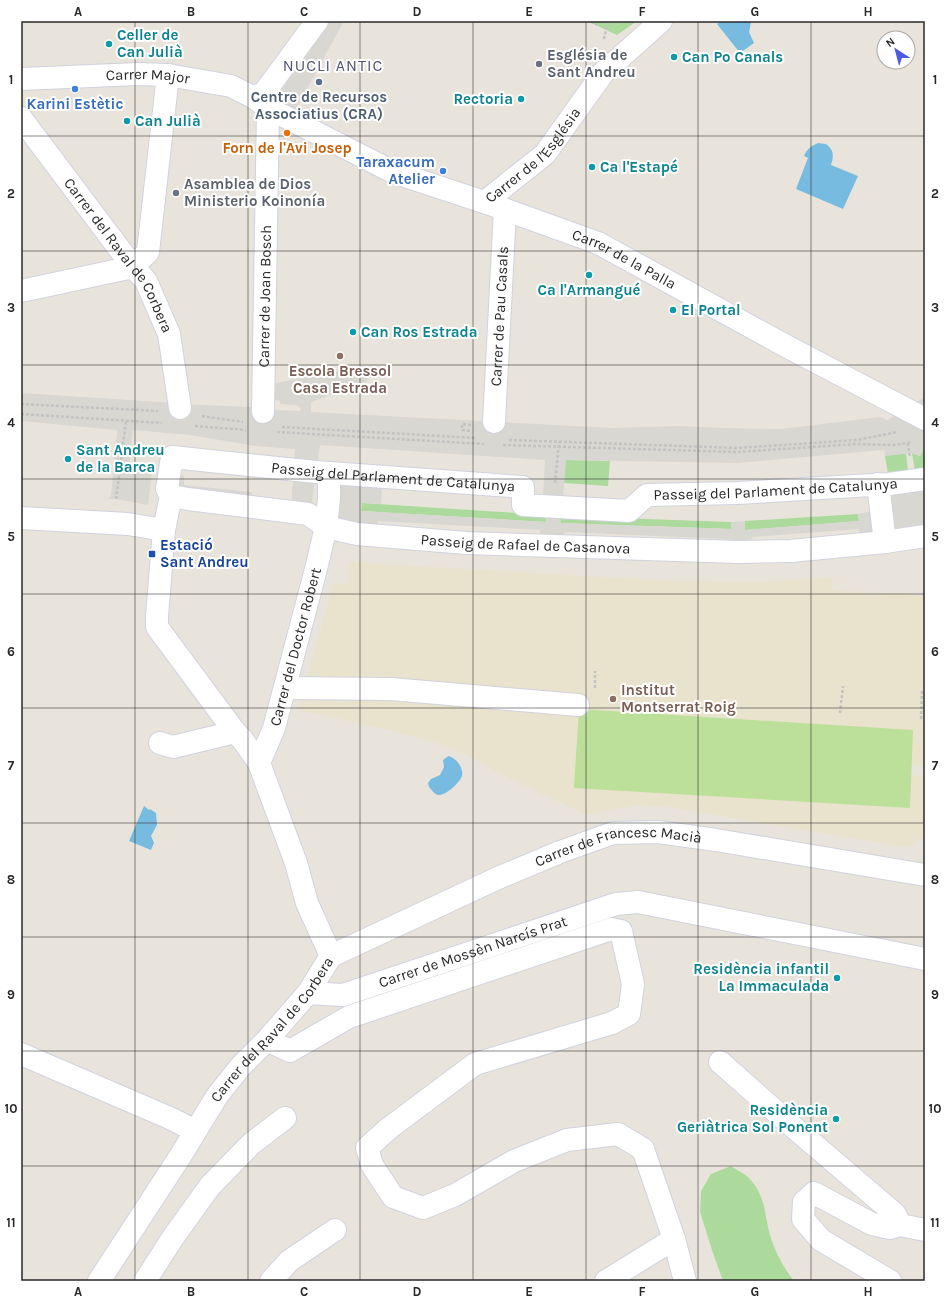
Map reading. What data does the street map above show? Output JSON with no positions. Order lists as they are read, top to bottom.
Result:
{
  "streets": {
    "street": [
      "Carrer Major",
      "Carrer de l'Església",
      "Carrer del Raval de Corbera",
      "Carrer de la Palla",
      "Carrer de Joan Bosch",
      "Carrer de Pau Casals",
      "Passeig del Parlament de Catalunya",
      "Passeig de Rafael de Casanova",
      "Carrer del Doctor Robert",
      "Carrer de Francesc Macià",
      "Carrer de Mossèn Narcís Prat"
    ]
  },
  "crossings": [
    ["Carrer Major", "Carrer de l'Església"],
    ["Carrer Major", "Carrer de Joan Bosch"],
    ["Carrer de l'Església", "Carrer de la Palla"],
    ["Carrer de l'Església", "Carrer de Joan Bosch"],
    ["Carrer de l'Església", "Carrer de Pau Casals"],
    ["Carrer del Raval de Corbera", "Passeig del Parlament de Catalunya"],
    ["Carrer del Raval de Corbera", "Passeig de Rafael de Casanova"],
    ["Carrer del Raval de Corbera", "Carrer del Doctor Robert"],
    ["Carrer del Raval de Corbera", "Carrer de Francesc Macià"],
    ["Carrer del Raval de Corbera", "Carrer de Mossèn Narcís Prat"],
    ["Carrer de la Palla", "Carrer de Pau Casals"],
    ["Passeig de Rafael de Casanova", "Carrer del Doctor Robert"]
  ],
  "districts": ["NUCLI ANTIC"],
  "places": {
    "other": [
      "Celler de Can Julià",
      "Can Po Canals",
      "Església de Sant Andreu",
      "Centre de Recursos Associatius (CRA)",
      "Karini Estètic",
      "Rectoria",
      "Can Julià",
      "Forn de l'Avi Josep",
      "Ca l'Estapé",
      "Taraxacum Atelier",
      "Asamblea de Dios Ministerio Koinonía",
      "Ca l'Armangué",
      "El Portal",
      "Can Ros Estrada",
      "Escola Bressol Casa Estrada",
      "Sant Andreu de la Barca",
      "Institut Montserrat Roig",
      "Residència infantil La Immaculada",
      "Residència Geriàtrica Sol Ponent"
    ],
    "transit": ["Estació Sant Andreu"]
  },
  "north": "top left",
  "grid": {
    "columns": [
      "A",
      "B",
      "C",
      "D",
      "E",
      "F",
      "G",
      "H"
    ],
    "rows": [
      "1",
      "2",
      "3",
      "4",
      "5",
      "6",
      "7",
      "8",
      "9",
      "10",
      "11"
    ]
  }
}
